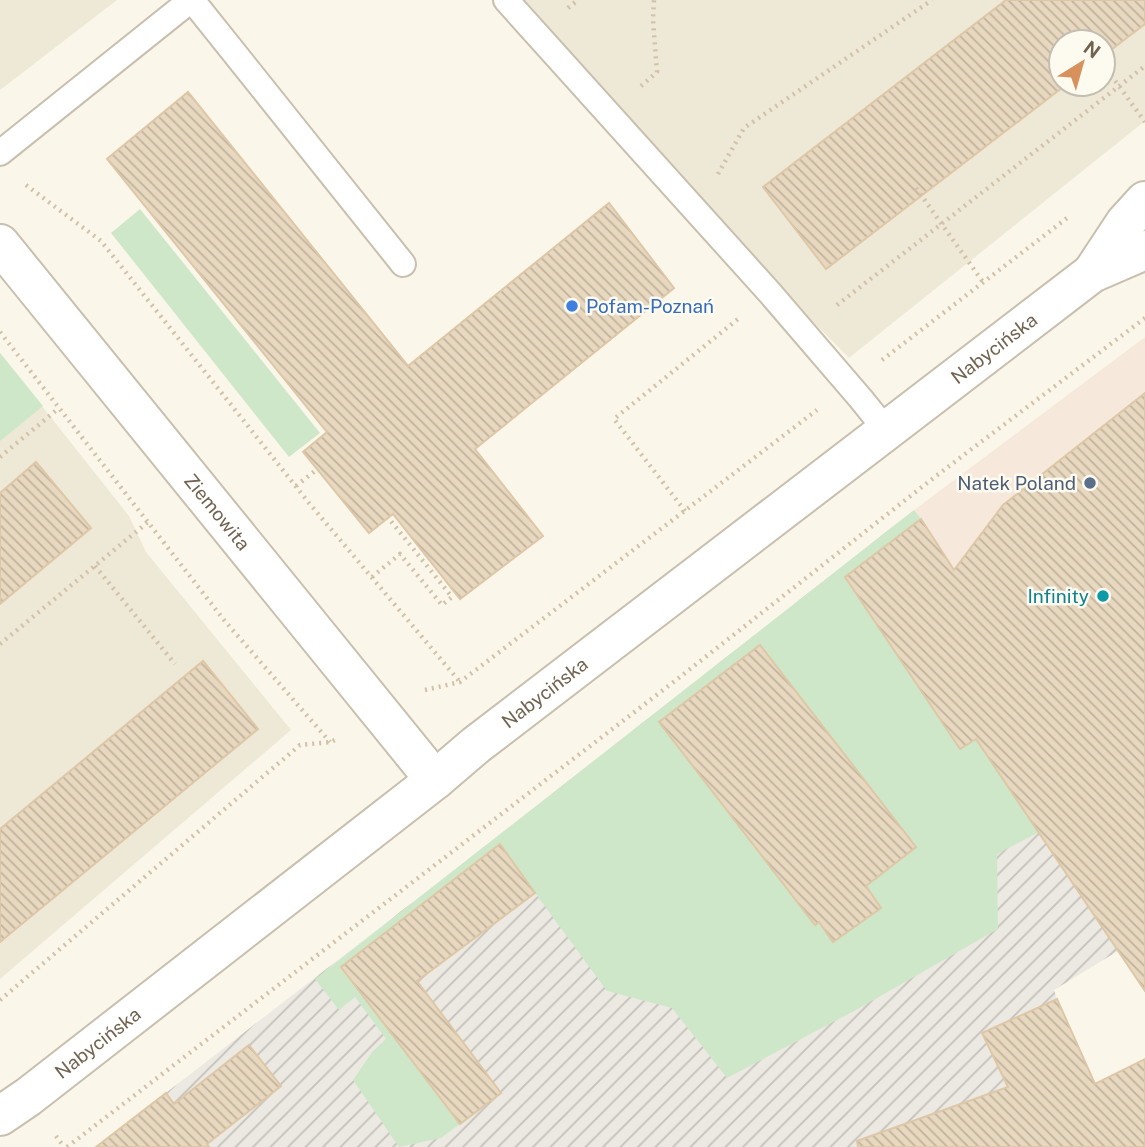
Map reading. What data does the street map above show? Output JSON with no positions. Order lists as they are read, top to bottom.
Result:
{
  "streets": {
    "street": ["Nabycińska", "Ziemowita"]
  },
  "crossings": [
    ["Nabycińska", "Ziemowita"]
  ],
  "places": ["Pofam-Poznań", "Natek Poland", "Infinity"],
  "north": "top right"
}
